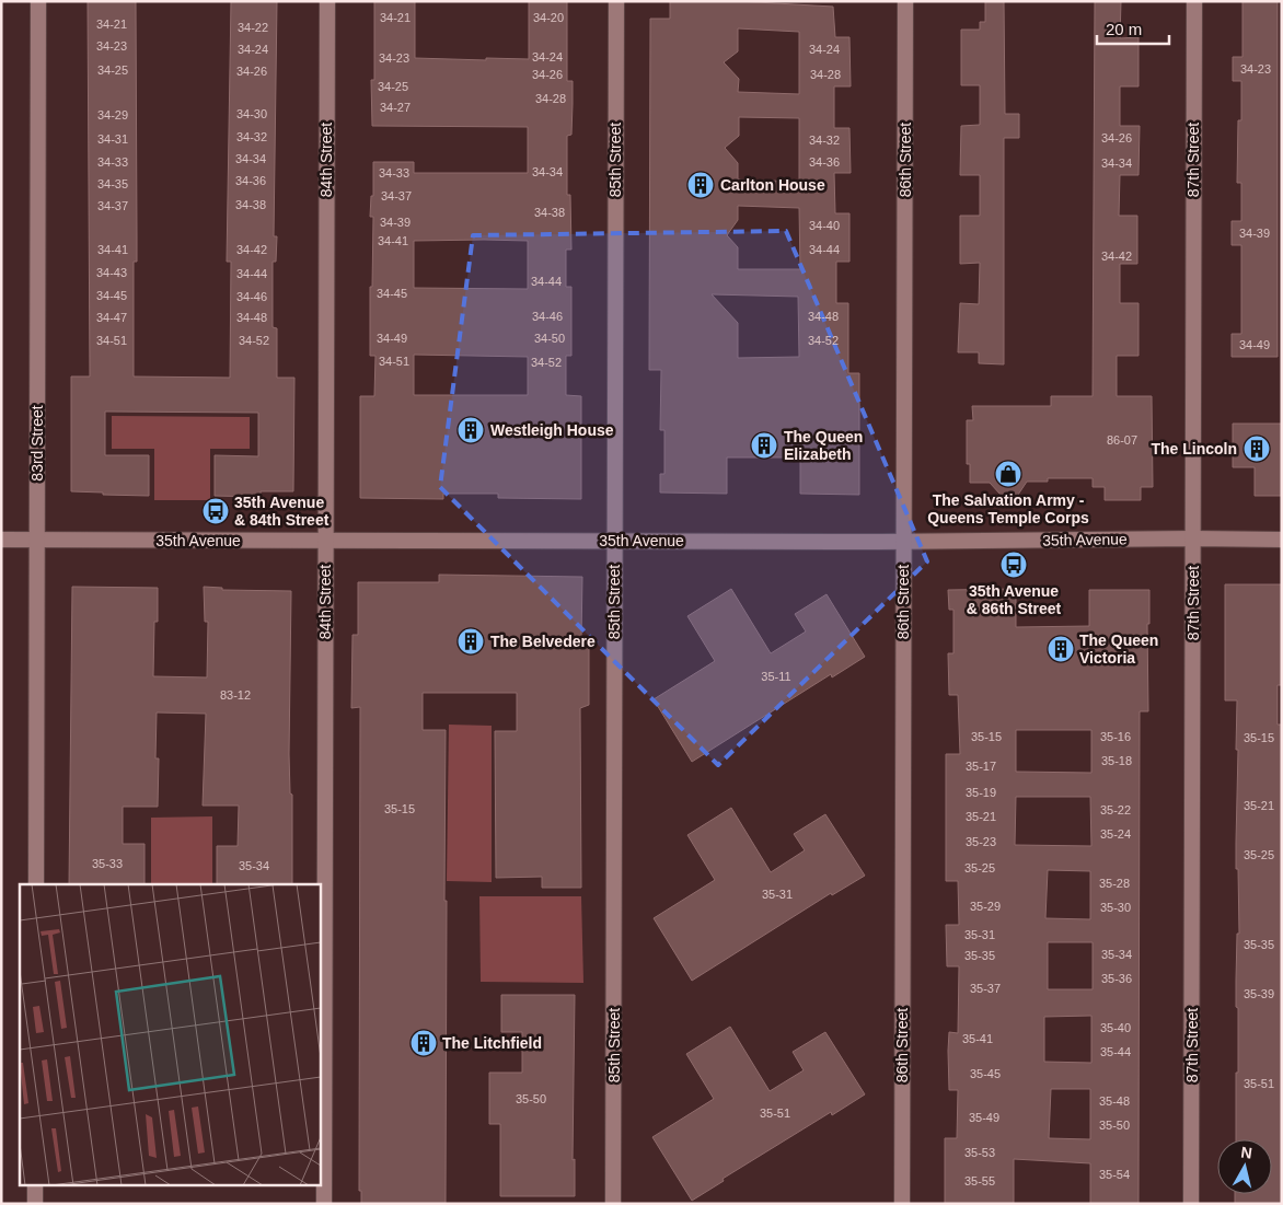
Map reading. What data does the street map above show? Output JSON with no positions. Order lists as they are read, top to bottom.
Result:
{
  "streets": {
    "street": [
      "84th Street",
      "85th Street",
      "86th Street",
      "87th Street",
      "83rd Street",
      "35th Avenue"
    ]
  },
  "crossings": [
    ["84th Street", "35th Avenue"],
    ["85th Street", "35th Avenue"],
    ["86th Street", "35th Avenue"],
    ["87th Street", "35th Avenue"],
    ["83rd Street", "35th Avenue"]
  ],
  "places": {
    "building": [
      "Carlton House",
      "Westleigh House",
      "The Queen Elizabeth",
      "The Lincoln",
      "The Belvedere",
      "The Queen Victoria",
      "The Litchfield"
    ],
    "shop": ["The Salvation Army - Queens Temple Corps"],
    "bus stop": ["35th Avenue & 84th Street", "35th Avenue & 86th Street"]
  },
  "house_numbers": [
    "34-21",
    "34-20",
    "34-21",
    "34-22",
    "34-23",
    "34-24",
    "34-24",
    "34-24",
    "34-23",
    "34-23",
    "34-25",
    "34-26",
    "34-26",
    "34-28",
    "34-25",
    "34-28",
    "34-27",
    "34-30",
    "34-29",
    "34-32",
    "34-26",
    "34-31",
    "34-32",
    "34-34",
    "34-33",
    "34-36",
    "34-34",
    "34-34",
    "34-33",
    "34-36",
    "34-35",
    "34-37",
    "34-38",
    "34-37",
    "34-38",
    "34-39",
    "34-40",
    "34-39",
    "34-41",
    "34-41",
    "34-42",
    "34-44",
    "34-42",
    "34-43",
    "34-44",
    "34-44",
    "34-45",
    "34-45",
    "34-46",
    "34-46",
    "34-48",
    "34-47",
    "34-48",
    "34-49",
    "34-50",
    "34-51",
    "34-52",
    "34-52",
    "34-49",
    "34-51",
    "34-52",
    "86-07",
    "35-11",
    "83-12",
    "35-15",
    "35-16",
    "35-15",
    "35-18",
    "35-17",
    "35-19",
    "35-21",
    "35-15",
    "35-22",
    "35-21",
    "35-24",
    "35-23",
    "35-25",
    "35-33",
    "35-34",
    "35-25",
    "35-28",
    "35-31",
    "35-29",
    "35-30",
    "35-31",
    "35-35",
    "35-34",
    "35-35",
    "35-36",
    "35-37",
    "35-39",
    "35-40",
    "35-41",
    "35-44",
    "35-45",
    "35-51",
    "35-50",
    "35-48",
    "35-51",
    "35-49",
    "35-50",
    "35-53",
    "35-54",
    "35-55"
  ],
  "scale_bar": "20 m",
  "north": "top"
}
